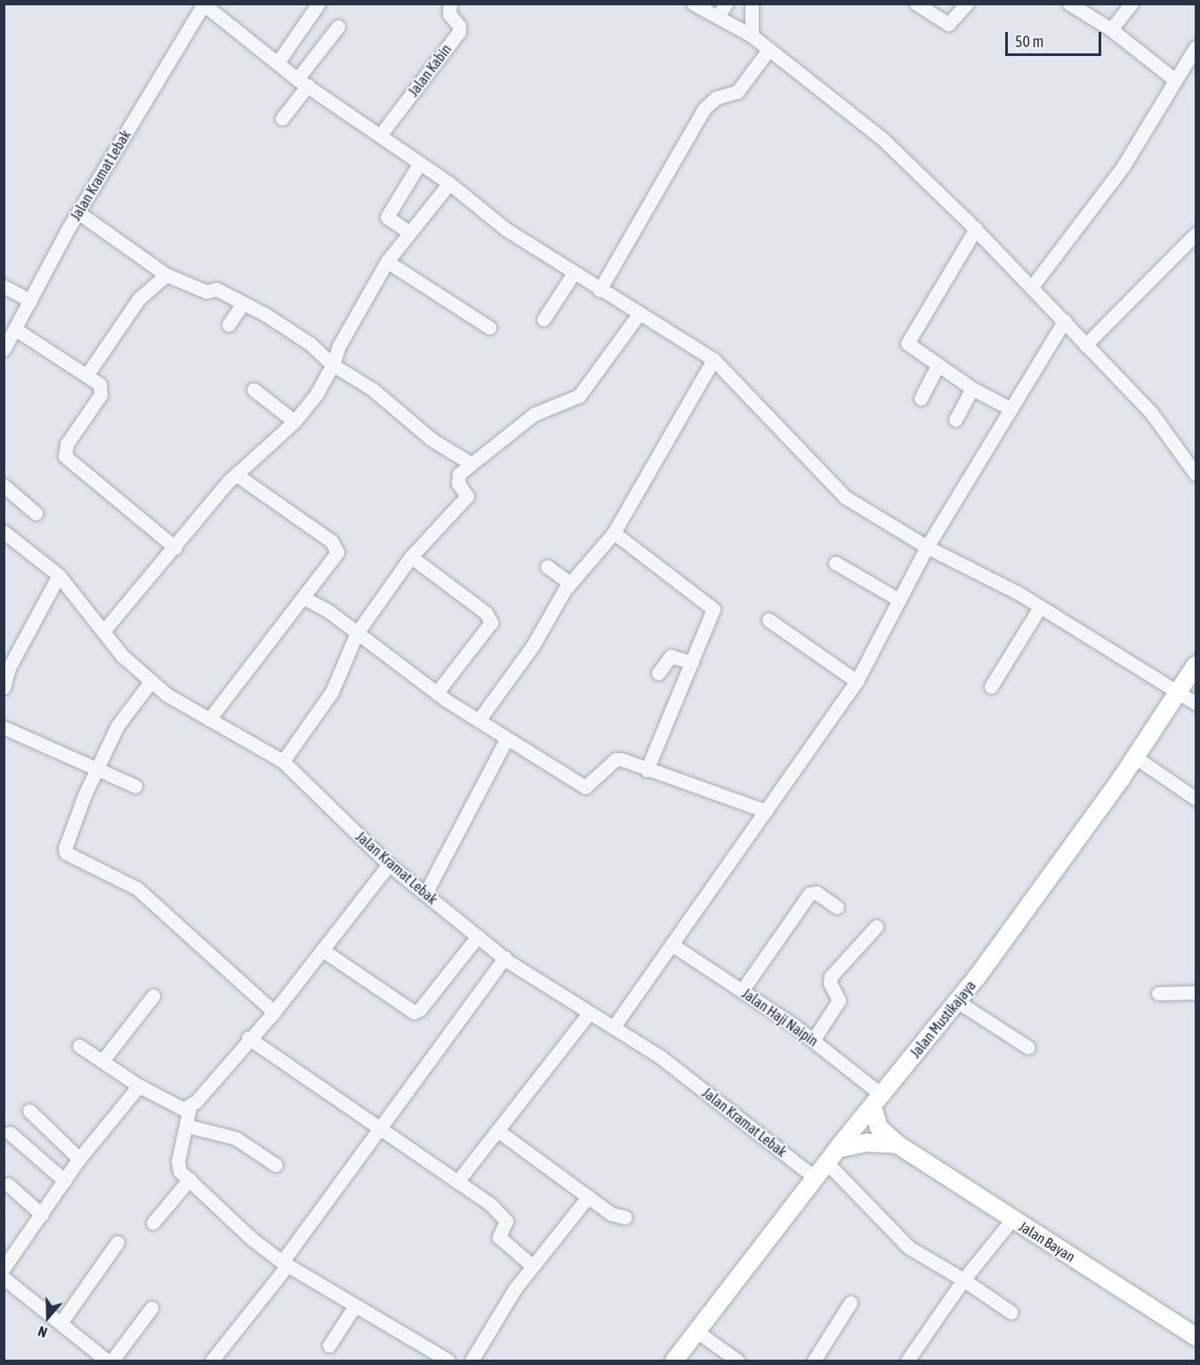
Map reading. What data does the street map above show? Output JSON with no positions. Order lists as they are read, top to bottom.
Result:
{
  "streets": {
    "main road": ["Jalan Mustikajaya", "Jalan Bayan"],
    "street": ["Jalan Kabin", "Jalan Kramat Lebak", "Jalan Haji Naipin"]
  },
  "crossings": [
    ["Jalan Kramat Lebak", "Jalan Mustikajaya"],
    ["Jalan Haji Naipin", "Jalan Mustikajaya"],
    ["Jalan Haji Naipin", "Jalan Bayan"],
    ["Jalan Mustikajaya", "Jalan Bayan"]
  ],
  "scale_bar": "50 m",
  "north": "bottom"
}
